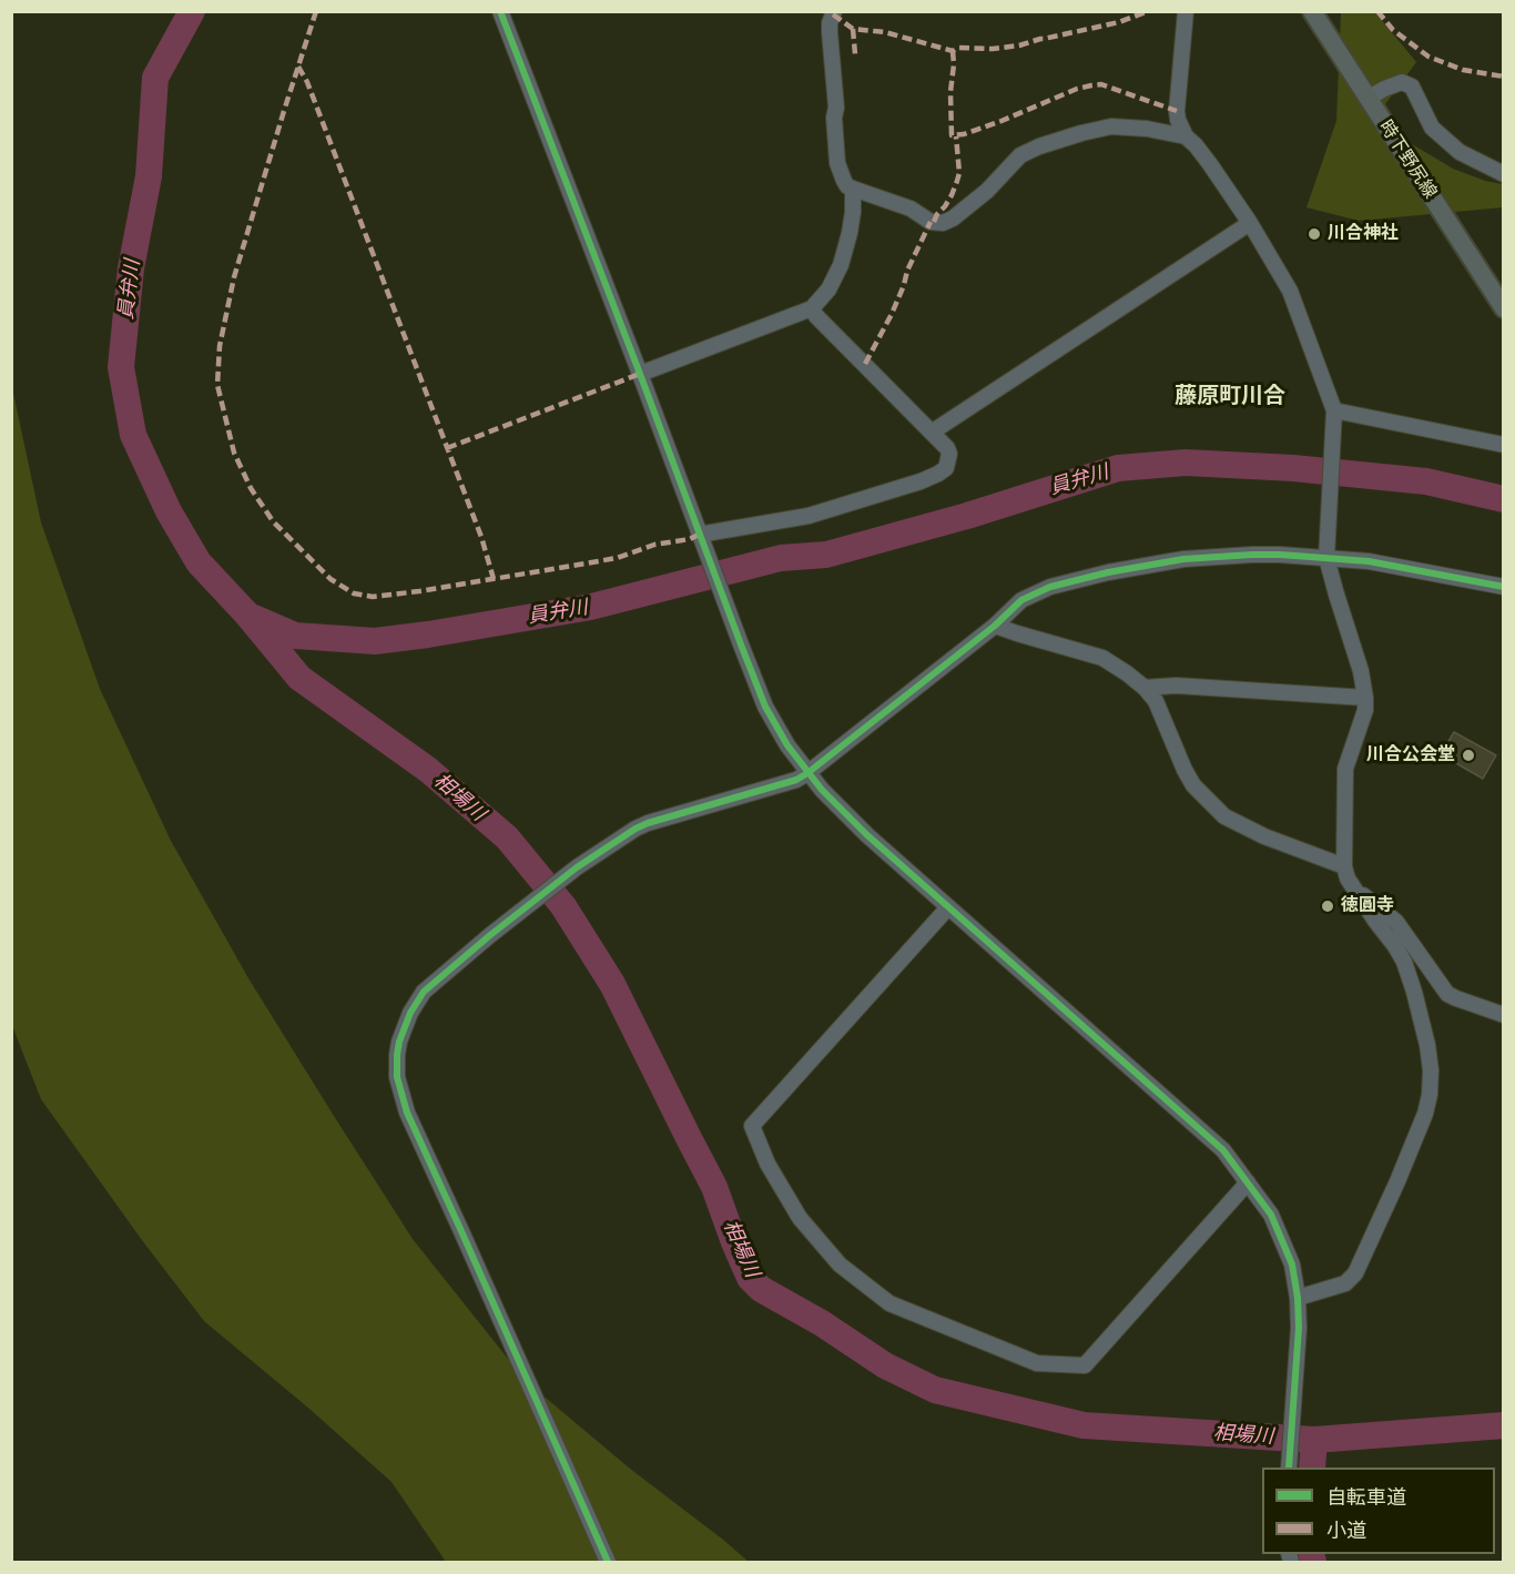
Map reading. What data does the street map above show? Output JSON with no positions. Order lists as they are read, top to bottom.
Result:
{
  "streets": {
    "main road": ["時下野尻線"]
  },
  "districts": ["藤原町川合"],
  "water": ["員弁川", "相場川"],
  "places": ["川合神社", "川合公会堂", "徳圓寺"],
  "legend": ["自転車道", "小道"]
}
